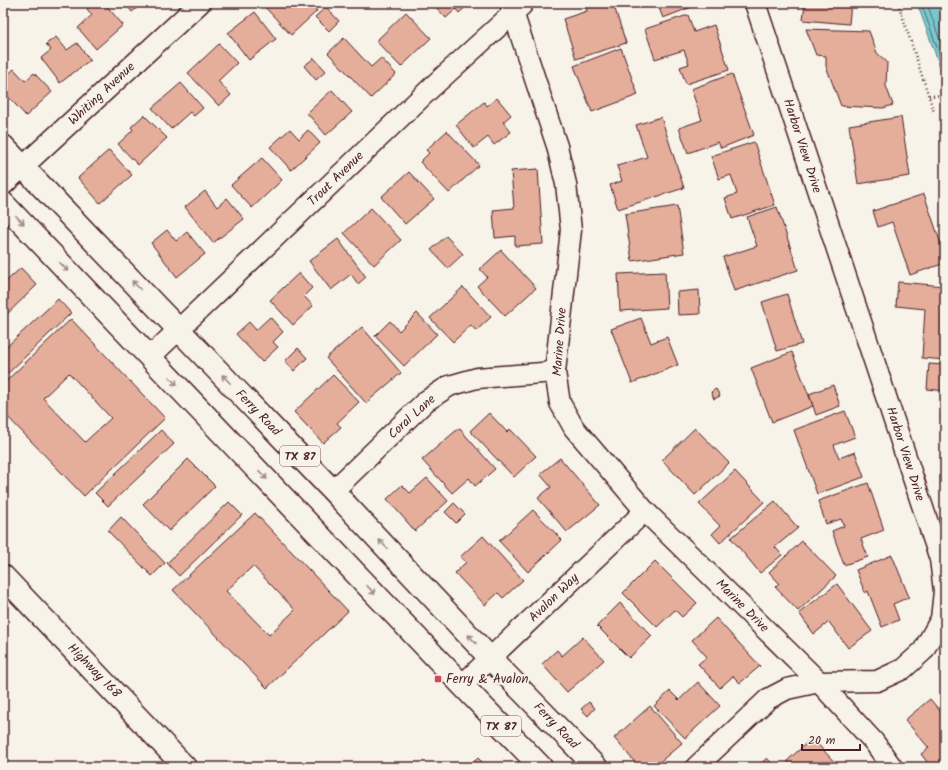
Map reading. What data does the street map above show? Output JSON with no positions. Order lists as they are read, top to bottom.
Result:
{
  "streets": {
    "main road": ["Ferry Road", "TX 87", "Highway 168"],
    "street": [
      "Whiting Avenue",
      "Harbor View Drive",
      "Trout Avenue",
      "Marine Drive",
      "Coral Lane",
      "Avalon Way"
    ]
  },
  "crossings": [
    ["Whiting Avenue", "Ferry Road"],
    ["Harbor View Drive", "Marine Drive"],
    ["Trout Avenue", "Marine Drive"],
    ["Trout Avenue", "Ferry Road"],
    ["Trout Avenue", "TX 87"],
    ["Marine Drive", "Coral Lane"],
    ["Marine Drive", "Avalon Way"],
    ["Ferry Road", "Coral Lane"],
    ["Ferry Road", "Avalon Way"],
    ["TX 87", "Avalon Way"]
  ],
  "places": {
    "transit": ["Ferry & Avalon"]
  },
  "scale_bar": "20 m"
}
